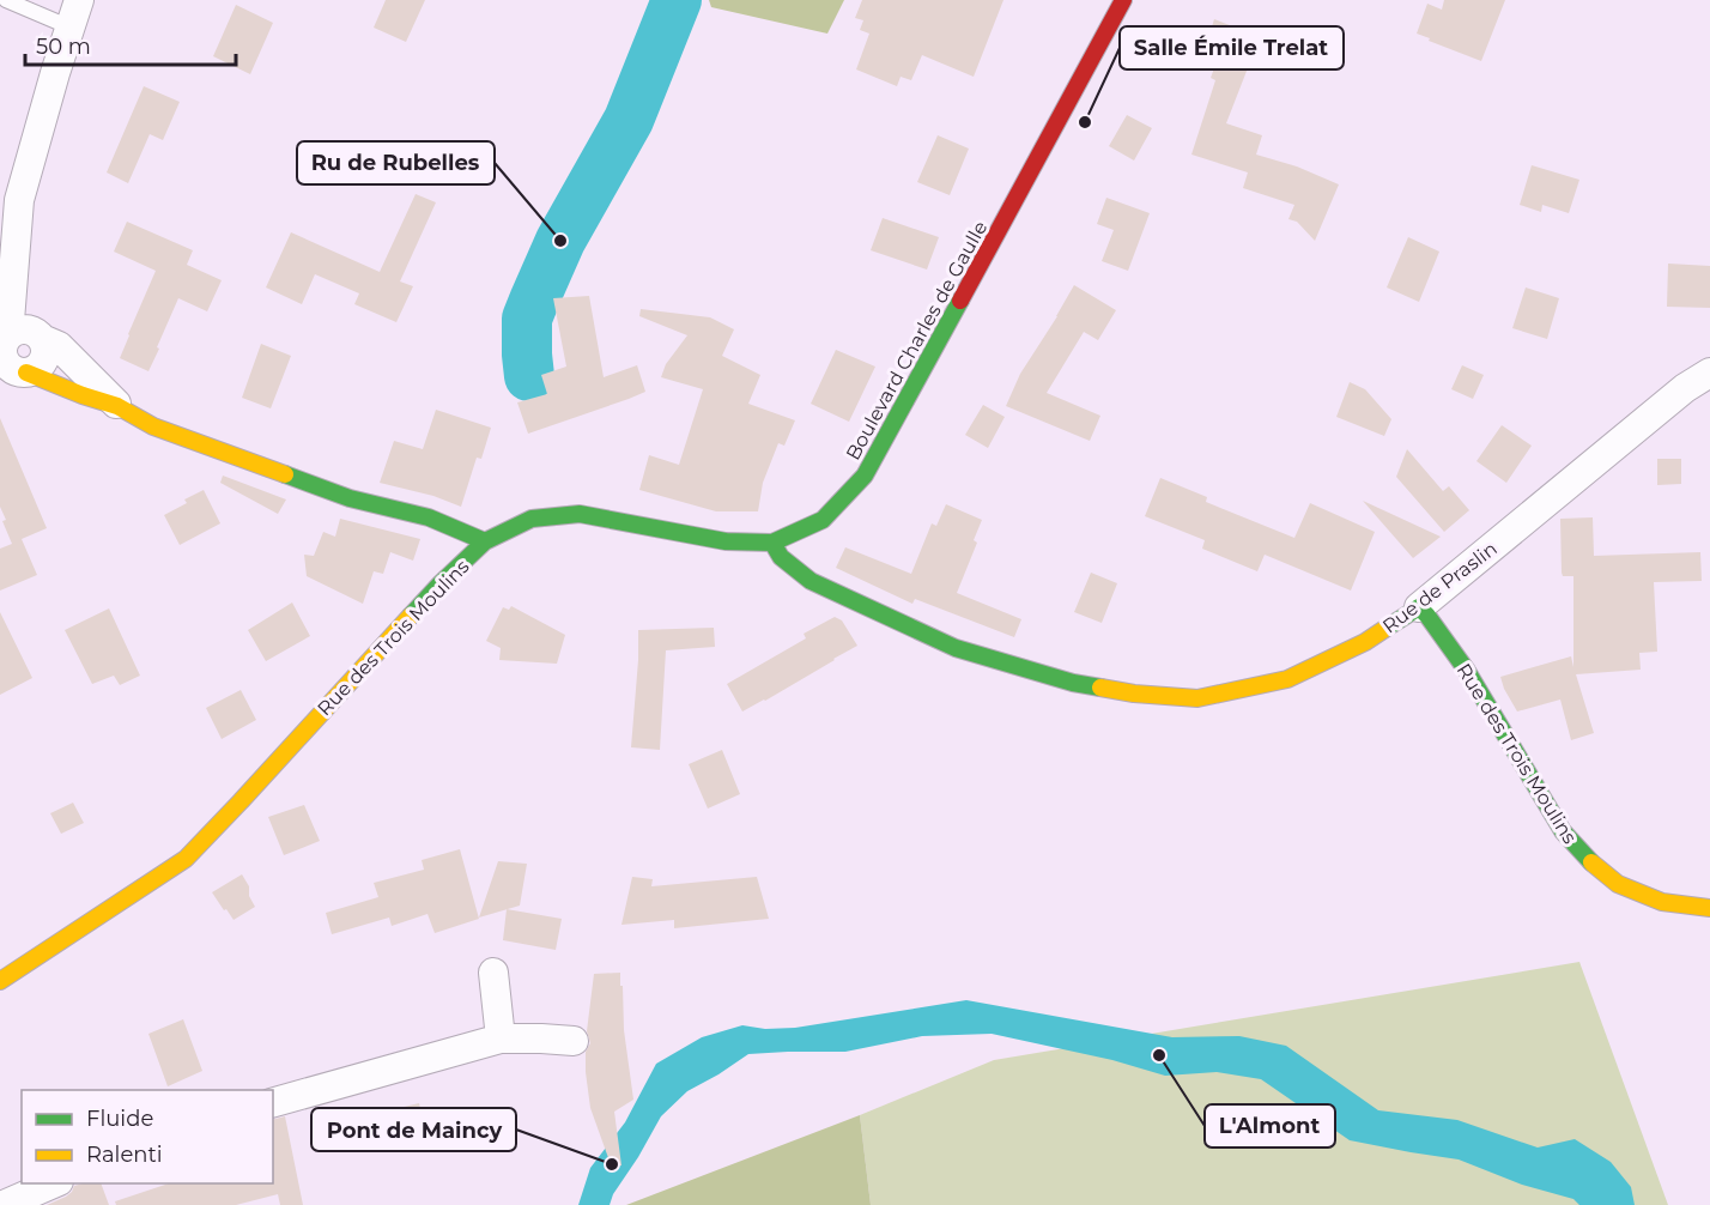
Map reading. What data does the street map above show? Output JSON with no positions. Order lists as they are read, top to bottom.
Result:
{
  "streets": {
    "street": ["Boulevard Charles de Gaulle", "Rue de Praslin", "Rue des Trois Moulins"]
  },
  "crossings": [
    ["Boulevard Charles de Gaulle", "Rue de Praslin"],
    ["Boulevard Charles de Gaulle", "Rue des Trois Moulins"],
    ["Rue de Praslin", "Rue des Trois Moulins"]
  ],
  "places": [
    "Salle Émile Trelat",
    "Ru de Rubelles",
    "L'Almont",
    "Pont de Maincy"
  ],
  "legend": ["Fluide", "Ralenti"],
  "scale_bar": "50 m"
}
